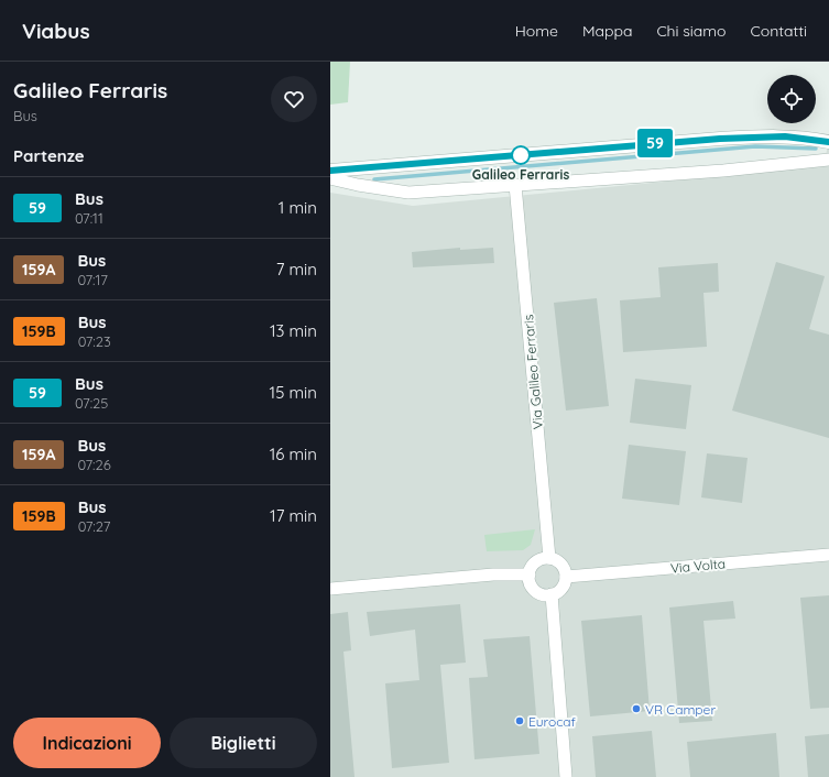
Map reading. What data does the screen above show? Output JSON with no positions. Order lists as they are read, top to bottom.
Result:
{
  "streets": {
    "street": ["Via Galileo Ferraris", "Via Volta"]
  },
  "crossings": [
    ["Via Galileo Ferraris", "Via Volta"]
  ],
  "places": ["Galileo Ferraris", "VR Camper", "Eurocaf"],
  "lines": ["bus line 59"],
  "page": {
    "header": "Viabus",
    "nav": [
      "Home",
      "Mappa",
      "Chi siamo",
      "Contatti"
    ],
    "heading": [
      ["Galileo Ferraris", "Bus"],
      "Partenze"
    ],
    "on_map": "59",
    "list": [
      {
        "mark": "59",
        "name": "Bus",
        "note": "07:11",
        "value": "1 min"
      },
      {
        "mark": "159A",
        "name": "Bus",
        "note": "07:17",
        "value": "7 min"
      },
      {
        "mark": "159B",
        "name": "Bus",
        "note": "07:23",
        "value": "13 min"
      },
      {
        "mark": "59",
        "name": "Bus",
        "note": "07:25",
        "value": "15 min"
      },
      {
        "mark": "159A",
        "name": "Bus",
        "note": "07:26",
        "value": "16 min"
      },
      {
        "mark": "159B",
        "name": "Bus",
        "note": "07:27",
        "value": "17 min"
      }
    ],
    "buttons": ["Indicazioni", "Biglietti"]
  }
}
